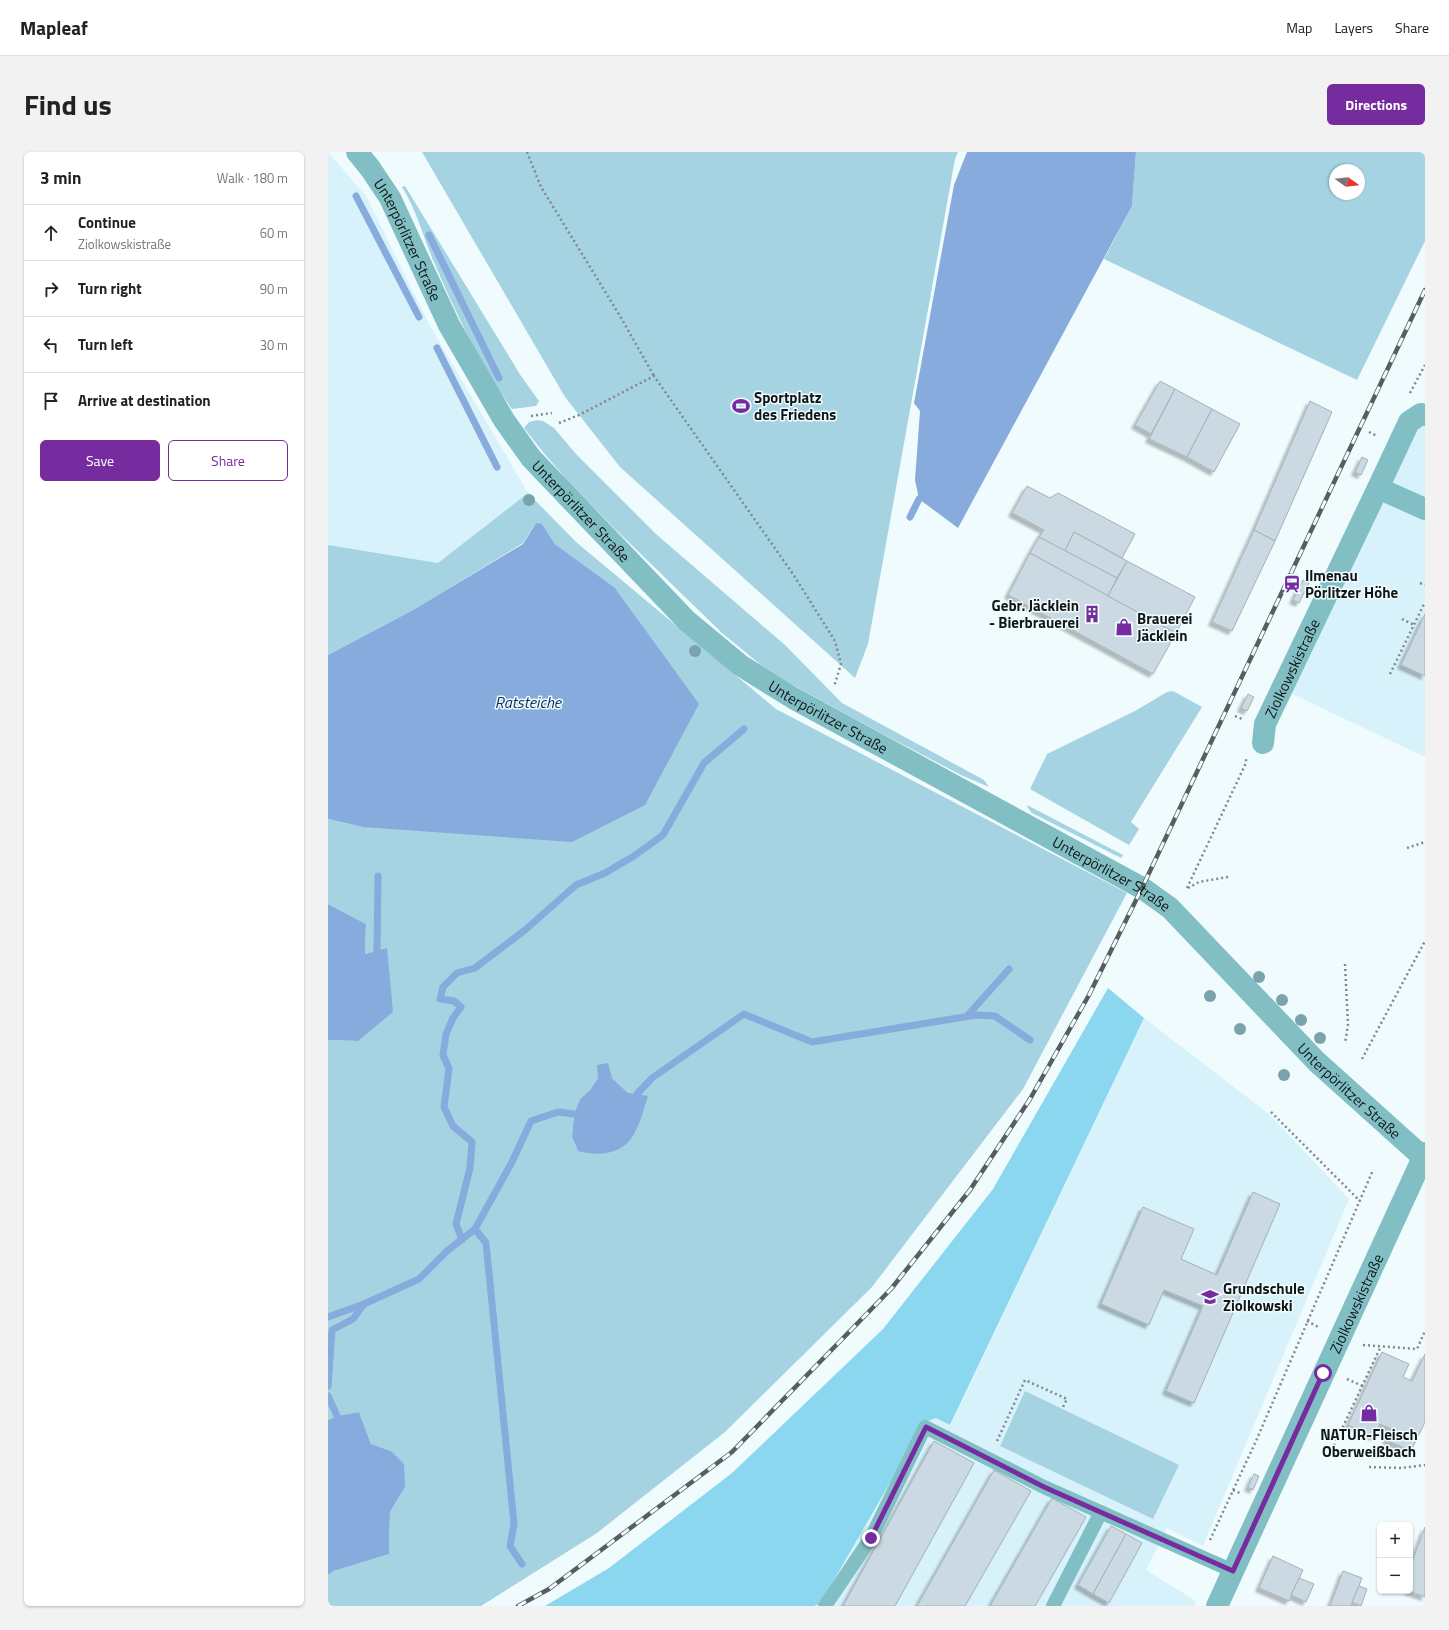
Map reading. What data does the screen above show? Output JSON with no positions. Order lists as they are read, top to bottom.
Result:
{
  "streets": {
    "street": ["Unterpörlitzer Straße", "Ziolkowskistraße"]
  },
  "crossings": [
    ["Unterpörlitzer Straße", "Ziolkowskistraße"]
  ],
  "water": ["Ratsteiche"],
  "places": {
    "sports": ["Sportplatz des Friedens"],
    "station": ["Ilmenau Pörlitzer Höhe"],
    "building": ["Gebr. Jäcklein - Bierbrauerei"],
    "shop": ["Brauerei Jäcklein", "NATUR-Fleisch Oberweißbach"],
    "school or university": ["Grundschule Ziolkowski"]
  },
  "north": "right",
  "page": {
    "header": "Mapleaf",
    "nav": ["Map", "Layers", "Share"],
    "title": "Find us",
    "buttons": [
      "Directions",
      ["Save", "Share"]
    ],
    "heading": ["3 min", "Walk · 180 m"],
    "list": [
      ["Continue", "Ziolkowskistraße", "60 m"],
      ["Turn right", "90 m"],
      ["Turn left", "30 m"],
      "Arrive at destination"
    ],
    "map_buttons": ["+", "−"]
  }
}
